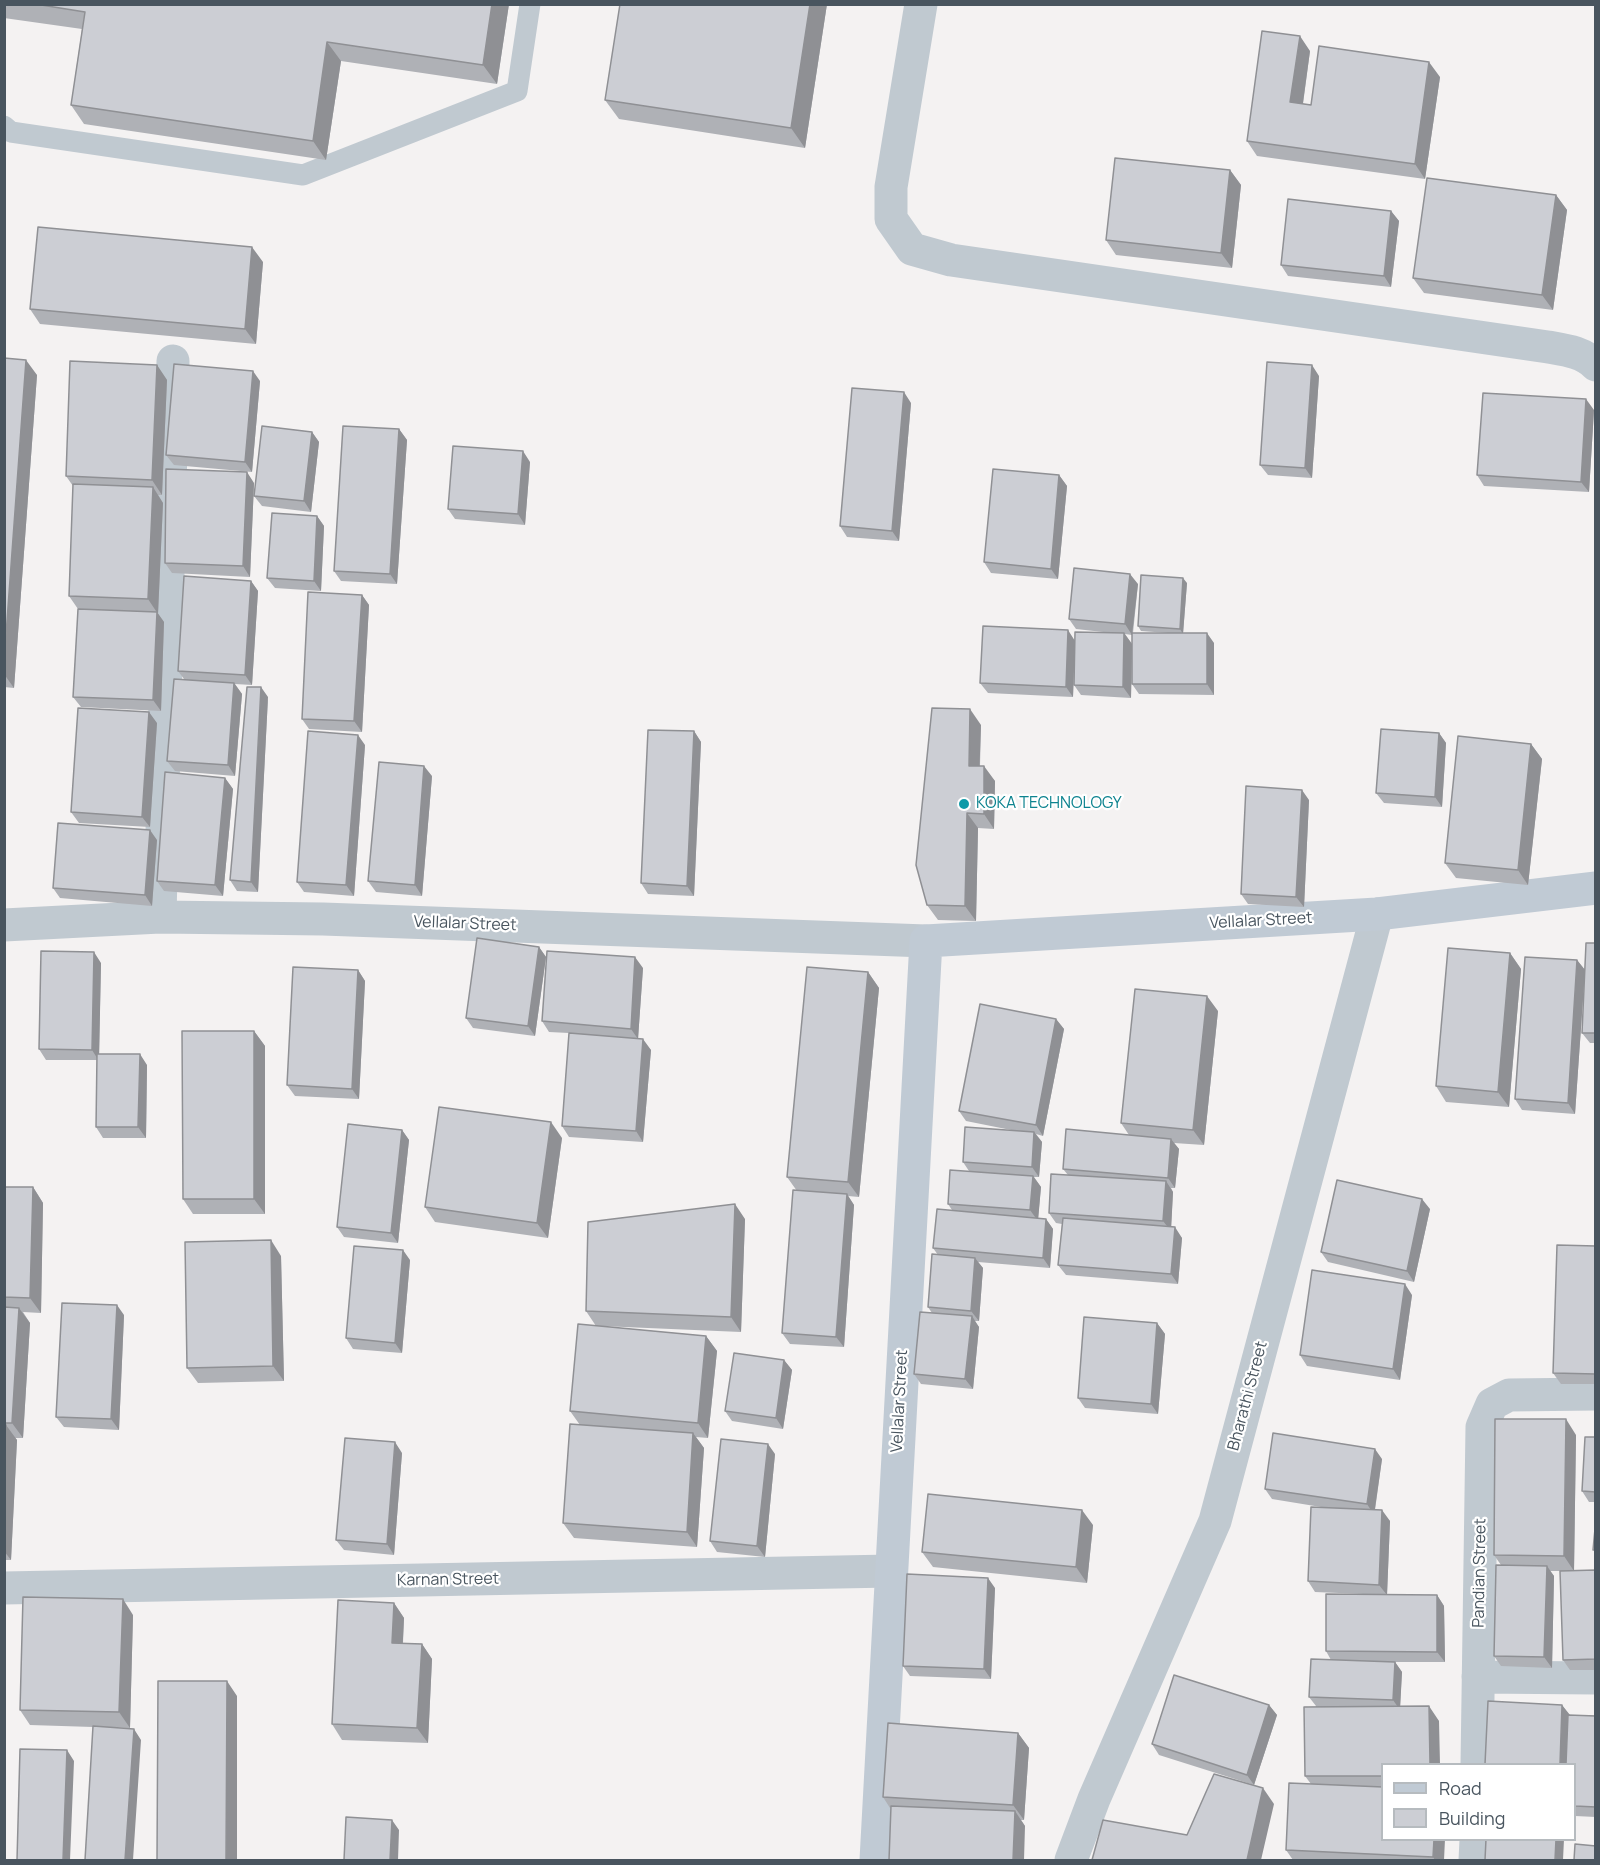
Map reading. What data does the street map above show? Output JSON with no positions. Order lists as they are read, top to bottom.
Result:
{
  "streets": {
    "street": [
      "Vellalar Street",
      "Bharathi Street",
      "Pandian Street",
      "Karnan Street"
    ]
  },
  "crossings": [
    ["Vellalar Street", "Bharathi Street"],
    ["Vellalar Street", "Karnan Street"]
  ],
  "places": ["KOKA TECHNOLOGY"],
  "legend": ["Road", "Building"]
}
